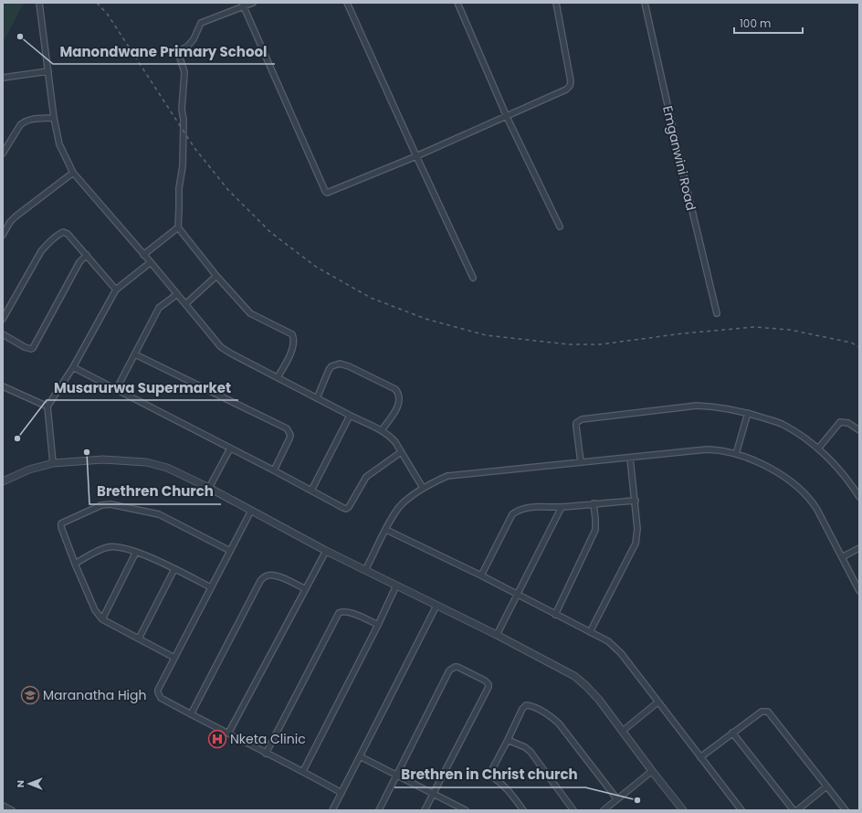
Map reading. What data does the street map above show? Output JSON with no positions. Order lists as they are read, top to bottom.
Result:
{
  "streets": {
    "street": ["Emganwini Road"]
  },
  "places": {
    "other": [
      "Manondwane Primary School",
      "Musarurwa Supermarket",
      "Brethren Church",
      "Brethren in Christ church"
    ],
    "school or university": ["Maranatha High"],
    "hospital": ["Nketa Clinic"]
  },
  "scale_bar": "100 m",
  "north": "left"
}
